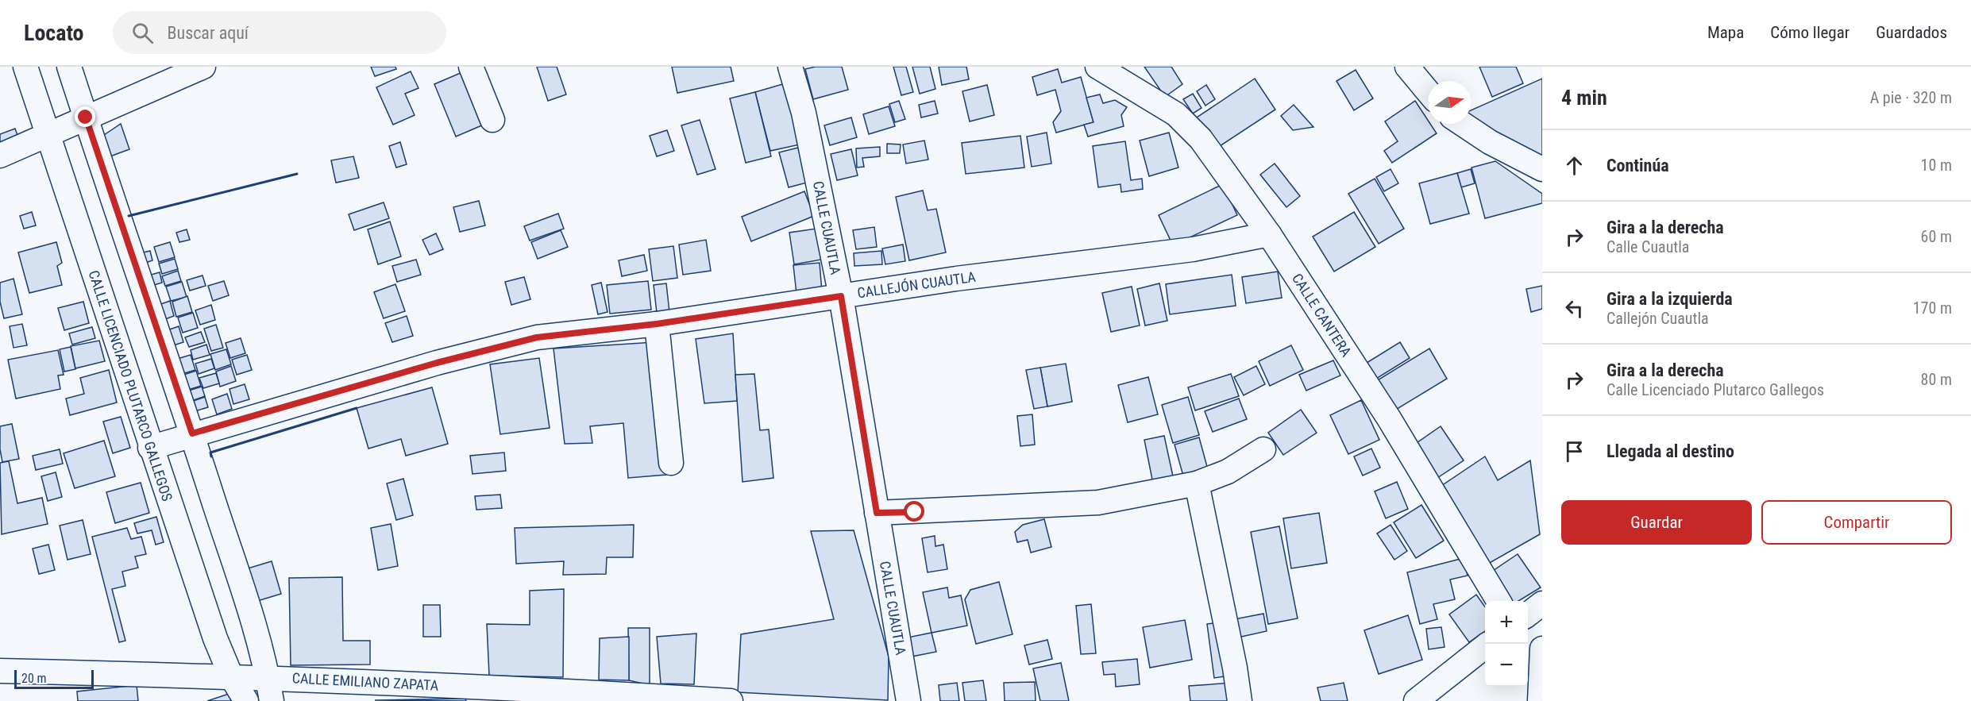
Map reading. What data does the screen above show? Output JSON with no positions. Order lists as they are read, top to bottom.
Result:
{
  "streets": {
    "street": [
      "CALLE CUAUTLA",
      "CALLEJÓN CUAUTLA",
      "CALLE CANTERA",
      "CALLE LICENCIADO PLUTARCO GALLEGOS",
      "CALLE EMILIANO ZAPATA"
    ]
  },
  "crossings": [
    ["CALLE CUAUTLA", "CALLEJÓN CUAUTLA"],
    ["CALLEJÓN CUAUTLA", "CALLE CANTERA"],
    ["CALLEJÓN CUAUTLA", "CALLE LICENCIADO PLUTARCO GALLEGOS"],
    ["CALLE LICENCIADO PLUTARCO GALLEGOS", "CALLE EMILIANO ZAPATA"]
  ],
  "scale_bar": "20 m",
  "north": "right",
  "page": {
    "header": "Locato",
    "search": "Buscar aquí",
    "nav": ["Mapa", "Cómo llegar", "Guardados"],
    "heading": ["4 min", "A pie · 320 m"],
    "list": [
      ["Continúa", "10 m"],
      ["Gira a la derecha", "Calle Cuautla", "60 m"],
      ["Gira a la izquierda", "Callejón Cuautla", "170 m"],
      ["Gira a la derecha", "Calle Licenciado Plutarco Gallegos", "80 m"],
      "Llegada al destino"
    ],
    "buttons": ["Guardar", "Compartir"],
    "map_buttons": ["+", "−"],
    "scale": "20 m"
  }
}
